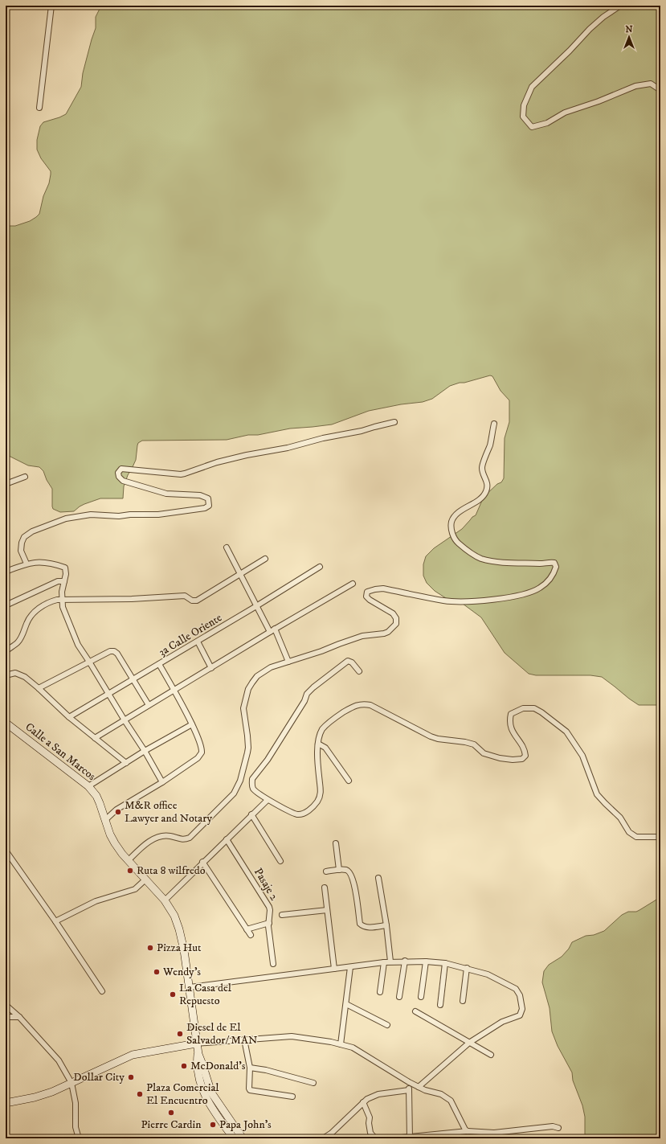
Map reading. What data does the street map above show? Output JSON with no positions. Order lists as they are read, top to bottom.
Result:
{
  "streets": {
    "main road": ["Calle a San Marcos"],
    "street": ["3a Calle Oriente", "Pasaje 2"]
  },
  "places": [
    "M&R office Lawyer and Notary",
    "Ruta 8 wilfredo",
    "Pizza Hut",
    "Wendy's",
    "La Casa del Repuesto",
    "Diesel de El Salvador/ MAN",
    "McDonald's",
    "Dollar City",
    "Plaza Comercial El Encuentro",
    "Pierre Cardin",
    "Papa John's"
  ],
  "north": "top"
}
